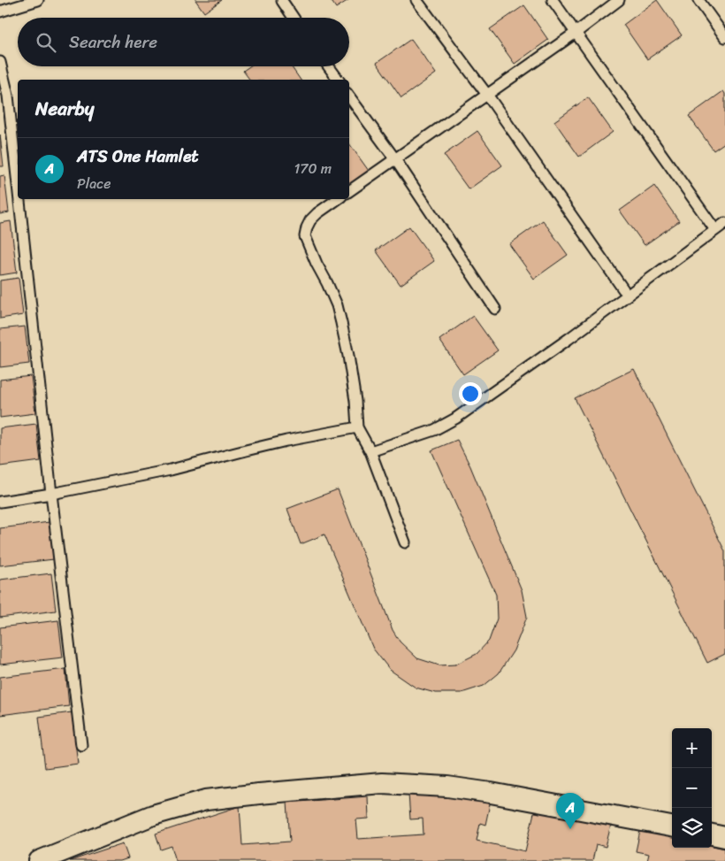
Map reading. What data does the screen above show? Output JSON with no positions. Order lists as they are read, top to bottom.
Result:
{
  "page": {
    "search": "Search here",
    "heading": "Nearby",
    "list": [
      {
        "mark": "A",
        "name": "ATS One Hamlet",
        "note": "Place",
        "value": "170 m"
      }
    ],
    "map_buttons": ["+", "−"],
    "pins": "A"
  }
}
